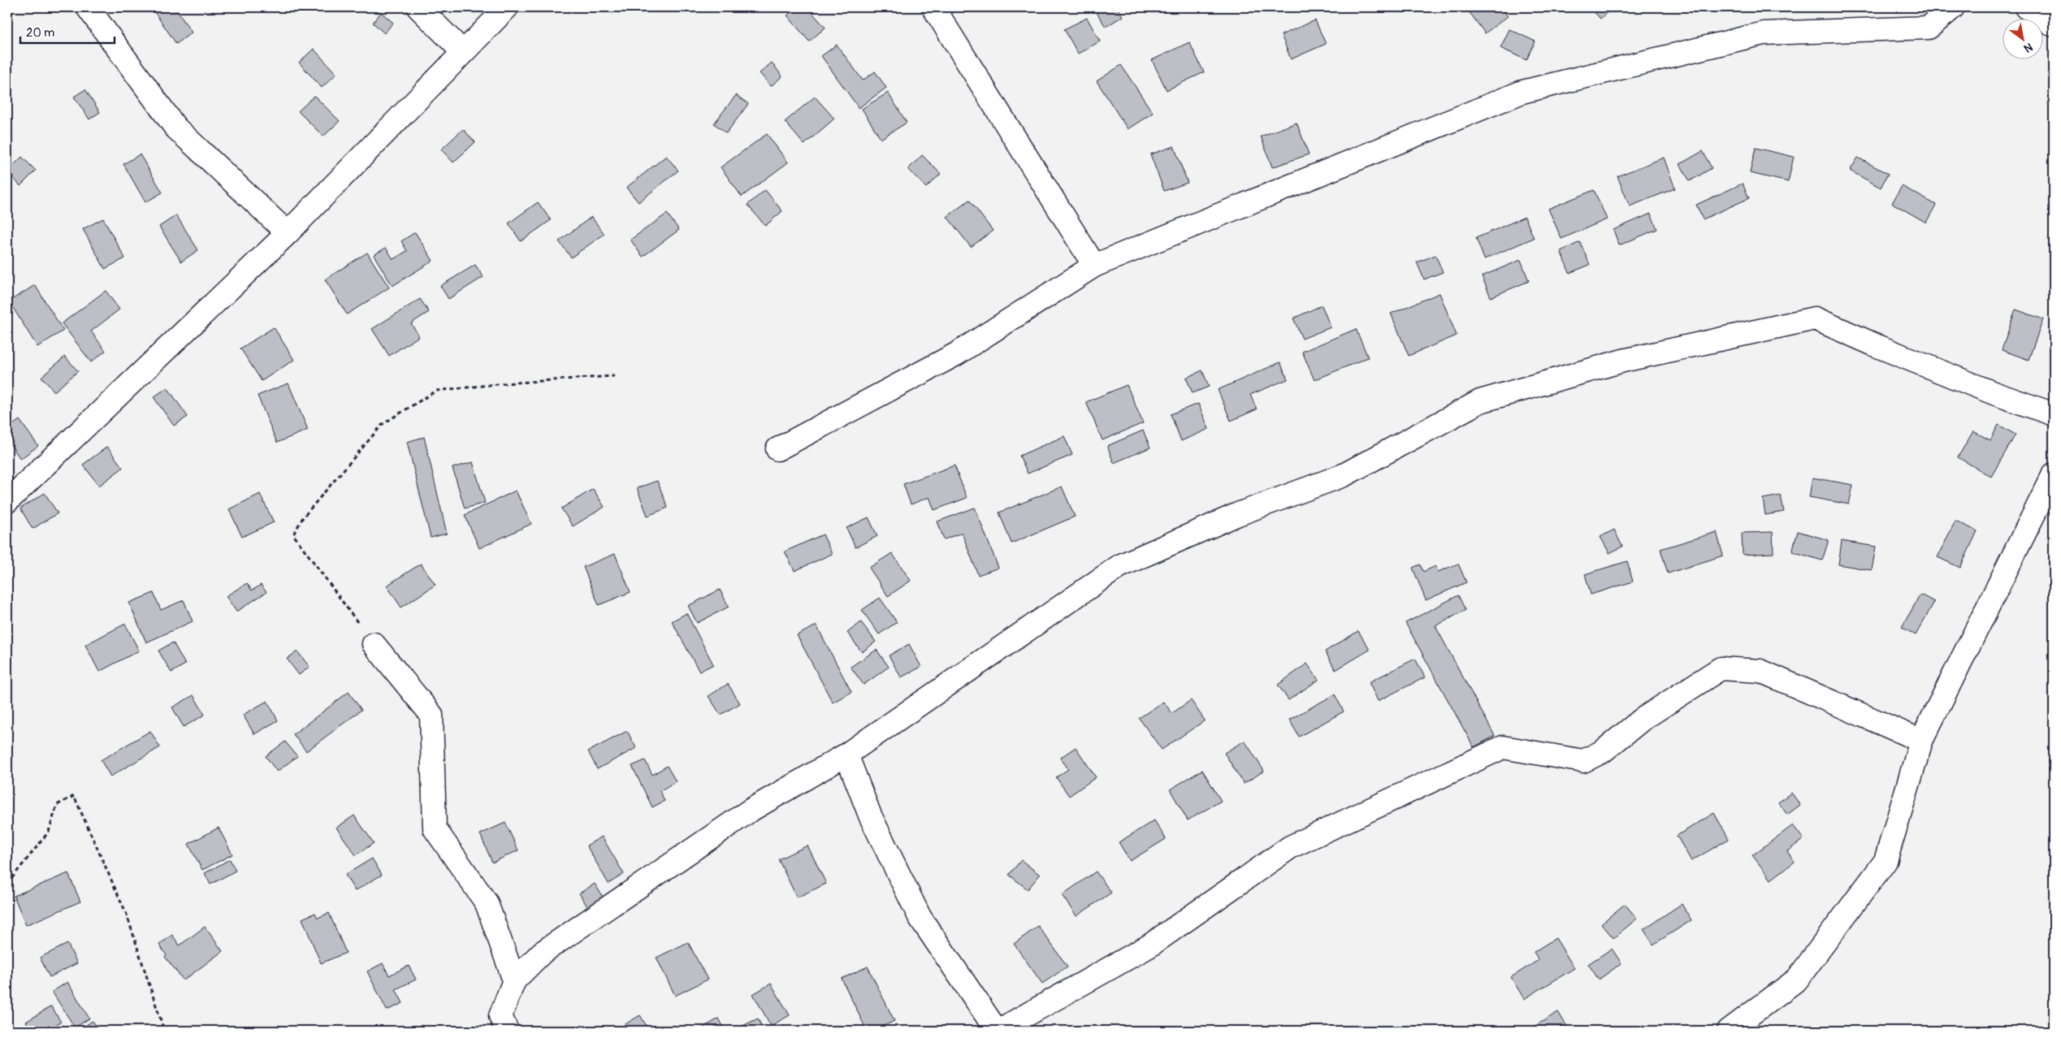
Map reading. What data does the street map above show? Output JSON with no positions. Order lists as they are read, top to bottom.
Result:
{
  "scale_bar": "20 m",
  "north": "bottom right"
}
